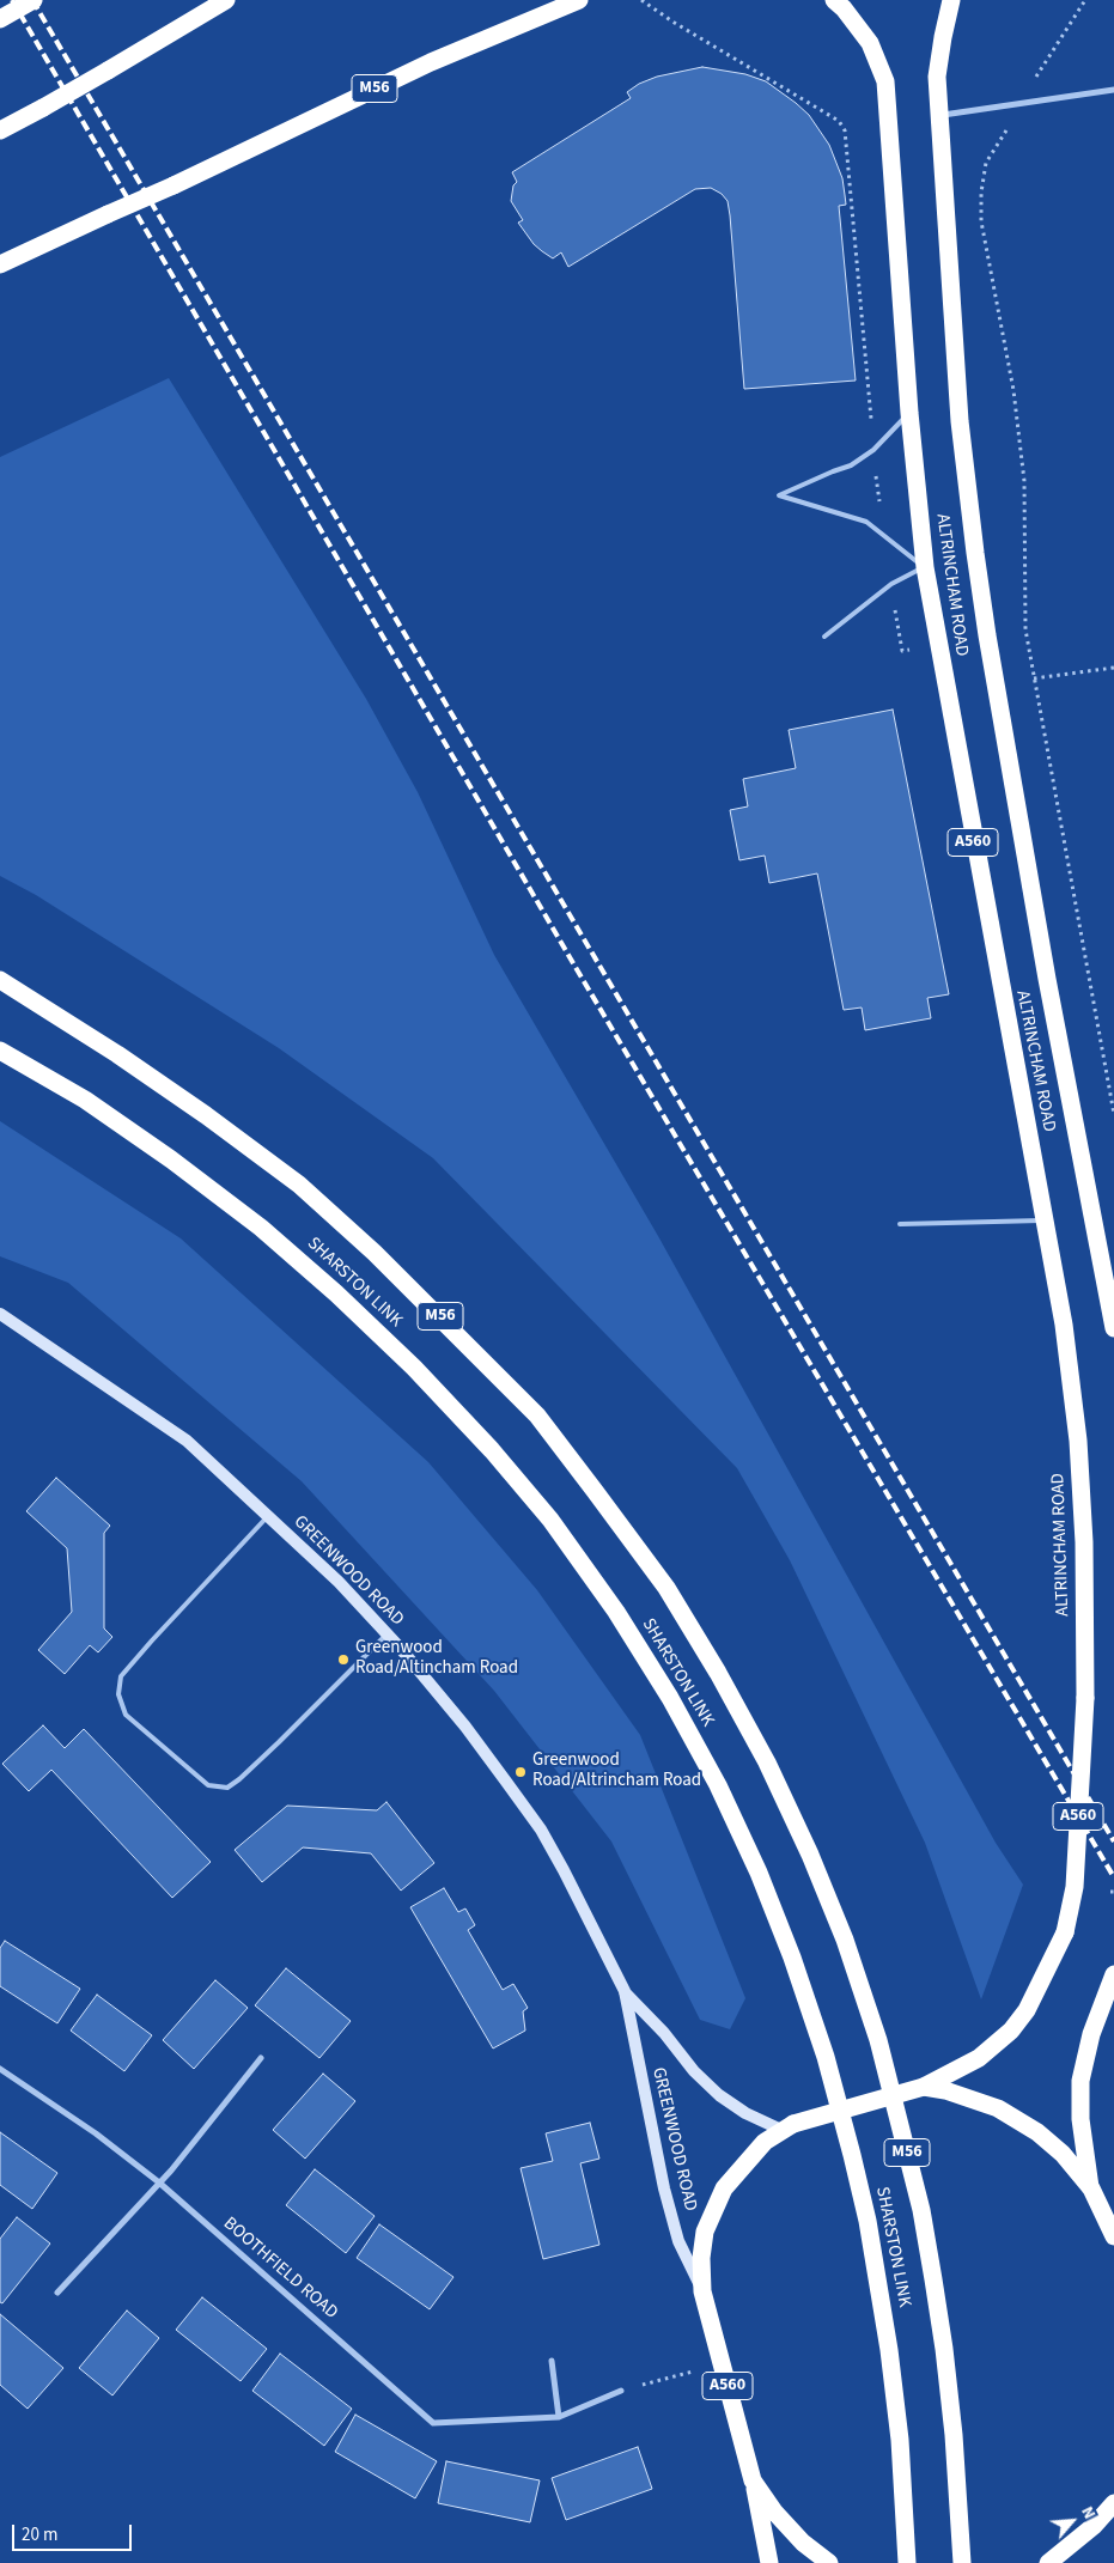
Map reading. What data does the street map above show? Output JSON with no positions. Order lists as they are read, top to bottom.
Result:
{
  "streets": {
    "highway": [
      "M56",
      "ALTRINCHAM ROAD",
      "A560",
      "SHARSTON LINK"
    ],
    "street": ["GREENWOOD ROAD", "BOOTHFIELD ROAD"]
  },
  "crossings": [
    ["ALTRINCHAM ROAD", "A560"],
    ["A560", "GREENWOOD ROAD"]
  ],
  "places": ["Greenwood Road/Altincham Road", "Greenwood Road/Altrincham Road"],
  "scale_bar": "20 m",
  "north": "top right"
}
